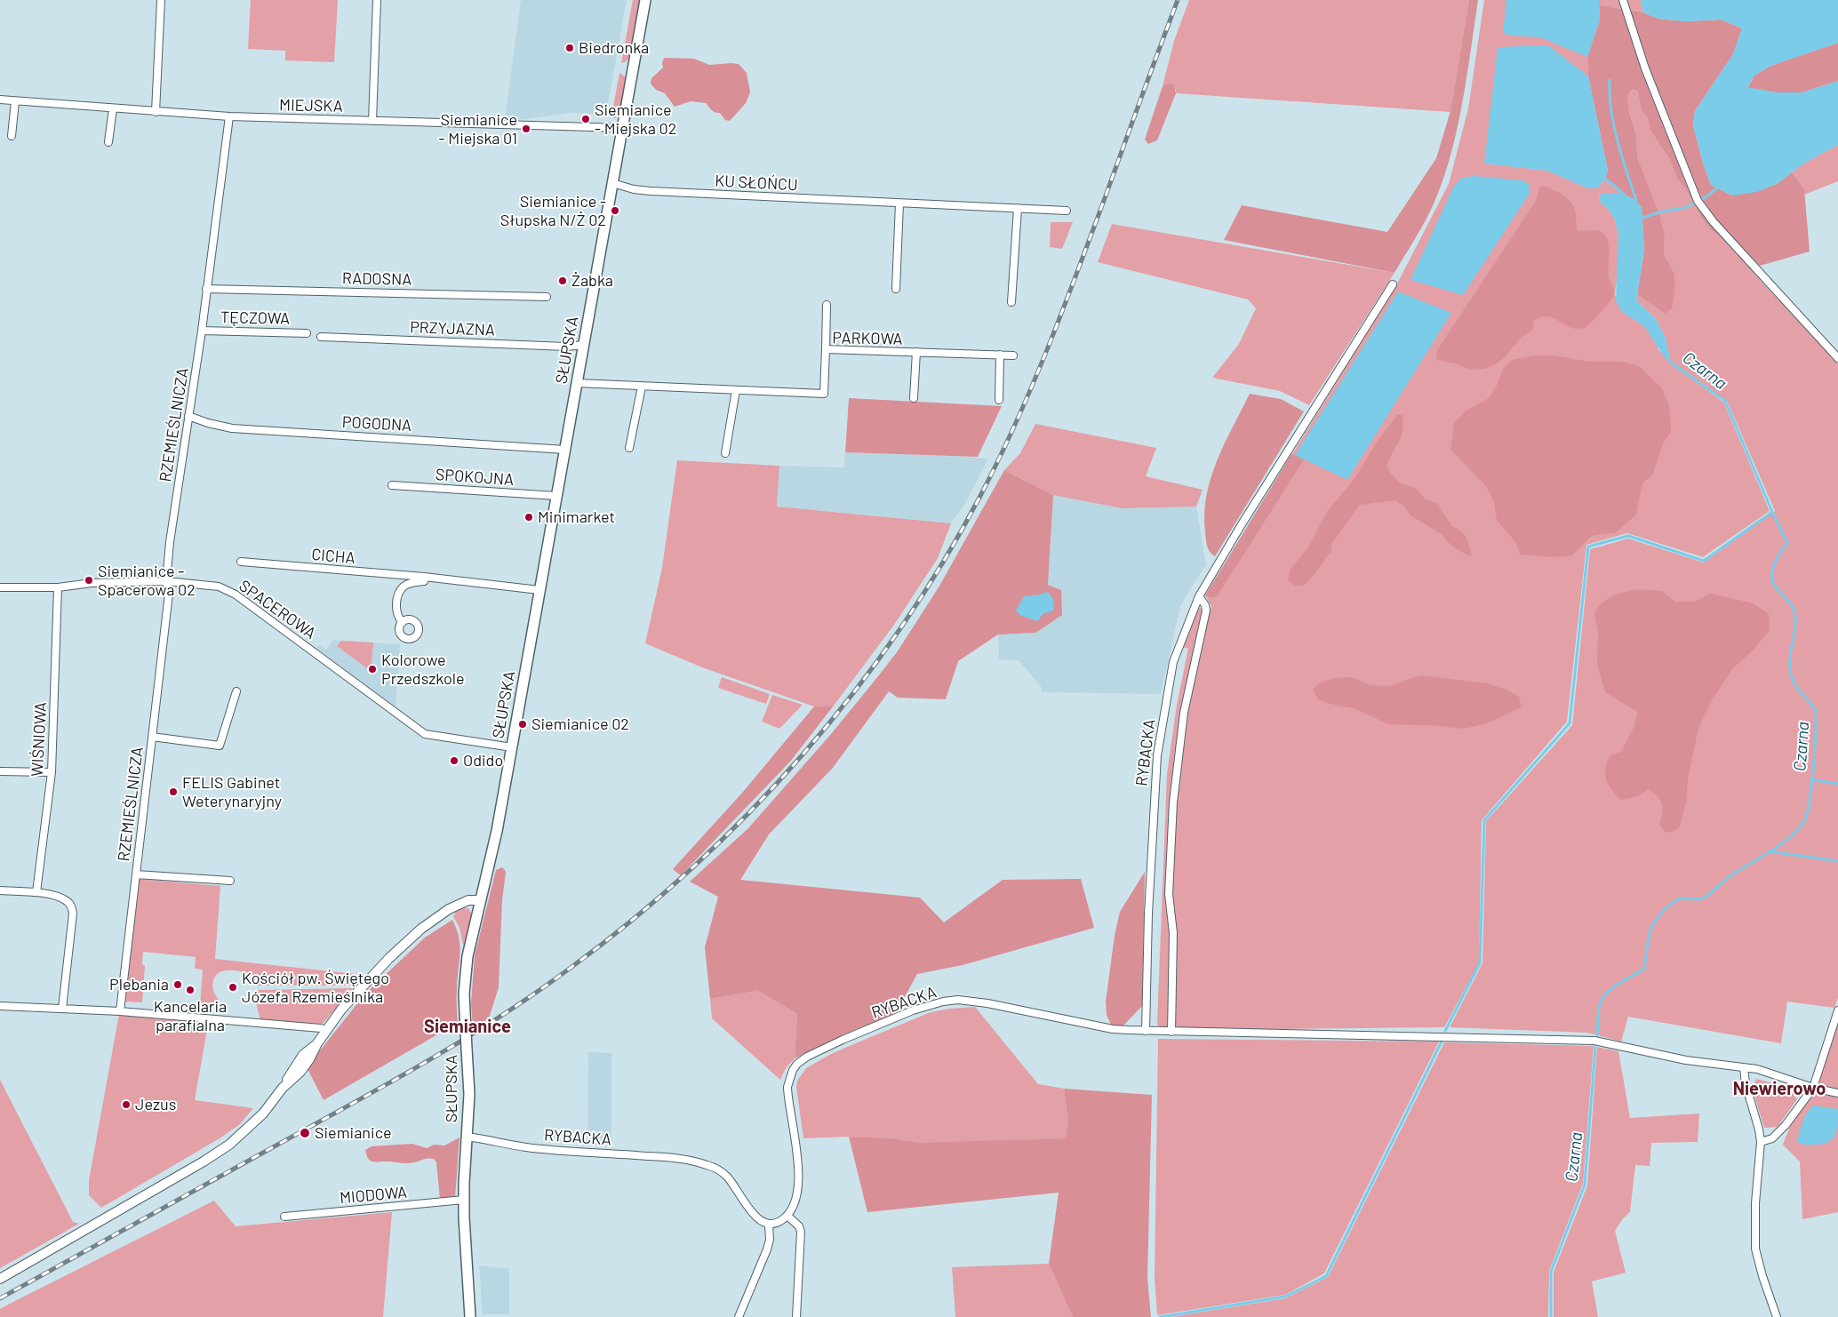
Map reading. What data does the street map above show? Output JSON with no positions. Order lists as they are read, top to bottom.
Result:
{
  "streets": {
    "main road": ["SŁUPSKA"],
    "street": [
      "MIEJSKA",
      "KU SŁOŃCU",
      "RADOSNA",
      "TĘCZOWA",
      "PRZYJAZNA",
      "PARKOWA",
      "POGODNA",
      "RZEMIEŚLNICZA",
      "SPOKOJNA",
      "CICHA",
      "SPACEROWA",
      "WIŚNIOWA",
      "RYBACKA",
      "MIODOWA"
    ]
  },
  "crossings": [
    ["MIEJSKA", "SŁUPSKA"],
    ["MIEJSKA", "RZEMIEŚLNICZA"],
    ["KU SŁOŃCU", "SŁUPSKA"],
    ["RADOSNA", "RZEMIEŚLNICZA"],
    ["TĘCZOWA", "RZEMIEŚLNICZA"],
    ["PRZYJAZNA", "SŁUPSKA"],
    ["PARKOWA", "SŁUPSKA"],
    ["SŁUPSKA", "POGODNA"],
    ["SŁUPSKA", "SPOKOJNA"],
    ["SŁUPSKA", "CICHA"],
    ["SŁUPSKA", "SPACEROWA"],
    ["SŁUPSKA", "RYBACKA"],
    ["SŁUPSKA", "MIODOWA"],
    ["POGODNA", "RZEMIEŚLNICZA"],
    ["RZEMIEŚLNICZA", "SPACEROWA"],
    ["SPACEROWA", "WIŚNIOWA"]
  ],
  "districts": ["Siemianice", "Niewierowo"],
  "water": ["Czarna"],
  "places": [
    "Biedronka",
    "Siemianice - Miejska 02",
    "Siemianice - Miejska 01",
    "Siemianice - Słupska N/Ż 02",
    "Żabka",
    "Minimarket",
    "Siemianice - Spacerowa 02",
    "Kolorowe Przedszkole",
    "Siemianice 02",
    "Odido",
    "FELIS Gabinet Weterynaryjny",
    "Plebania",
    "Kościół pw. Świętego Józefa Rzemieślnika",
    "Kancelaria parafialna",
    "Jezus",
    "Siemianice"
  ]
}
